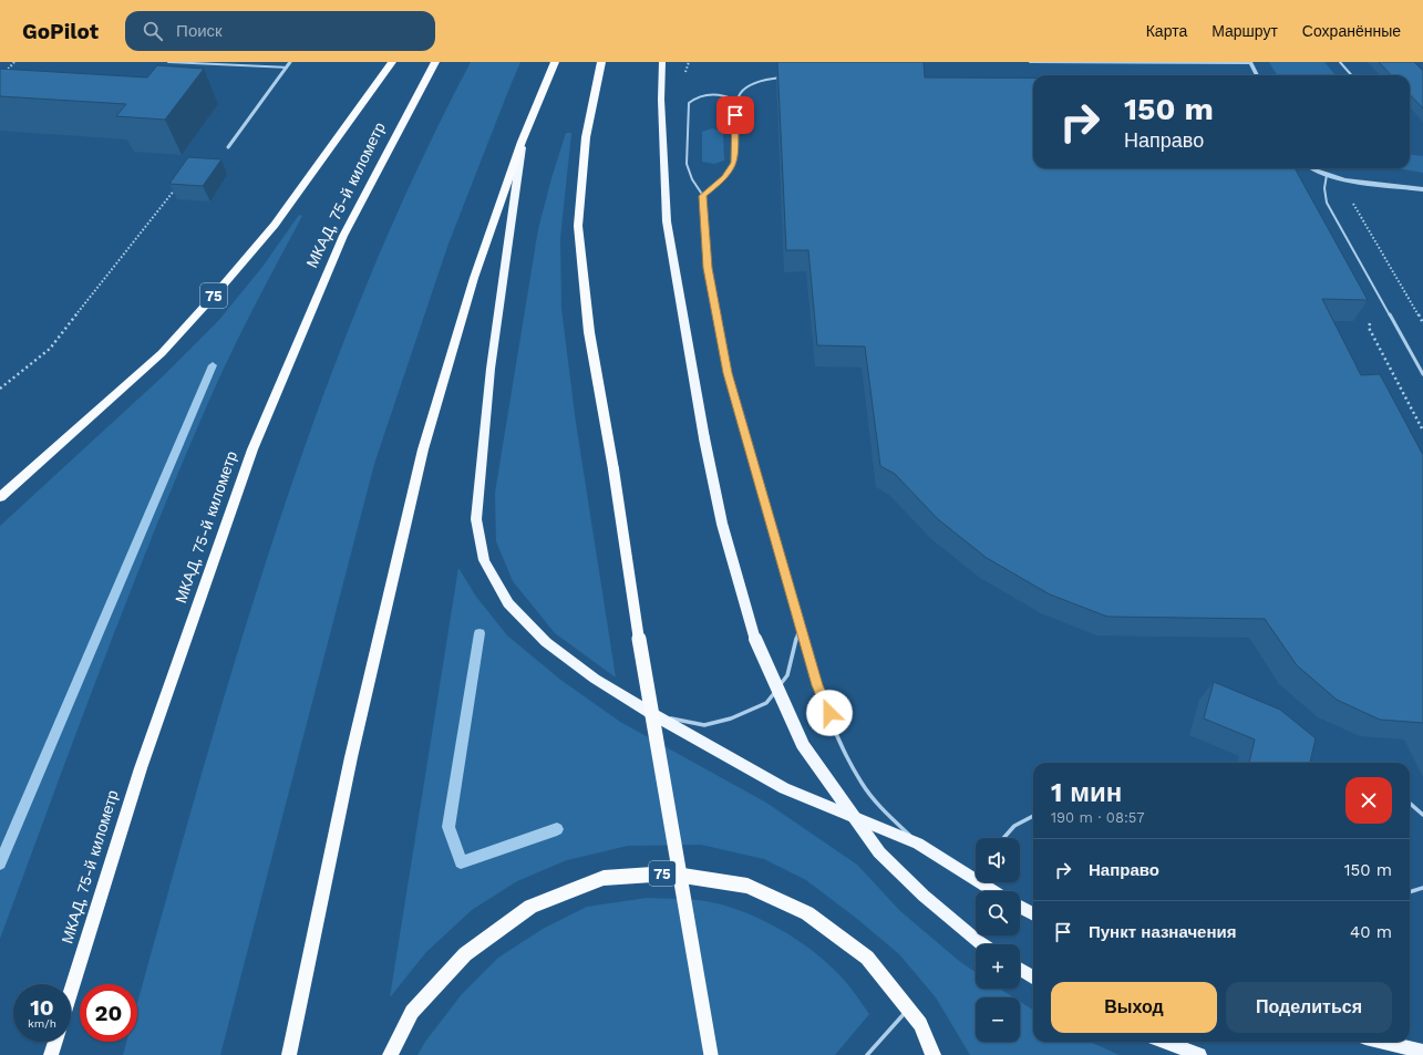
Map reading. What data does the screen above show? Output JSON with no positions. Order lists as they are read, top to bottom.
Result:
{
  "streets": {
    "highway": ["МКАД, 75-й километр", "75"]
  },
  "page": {
    "header": "GoPilot",
    "search": "Поиск",
    "nav": ["Карта", "Маршрут", "Сохранённые"],
    "turn": ["150 m", "Направо"],
    "heading": ["1 мин", "190 m · 08:57"],
    "map_buttons": ["+", "−"],
    "list": [
      {
        "name": "Направо",
        "value": "150 m"
      },
      {
        "name": "Пункт назначения",
        "value": "40 m"
      }
    ],
    "buttons": ["Выход", "Поделиться"],
    "speed": "10 km/h",
    "limit": "20"
  }
}
